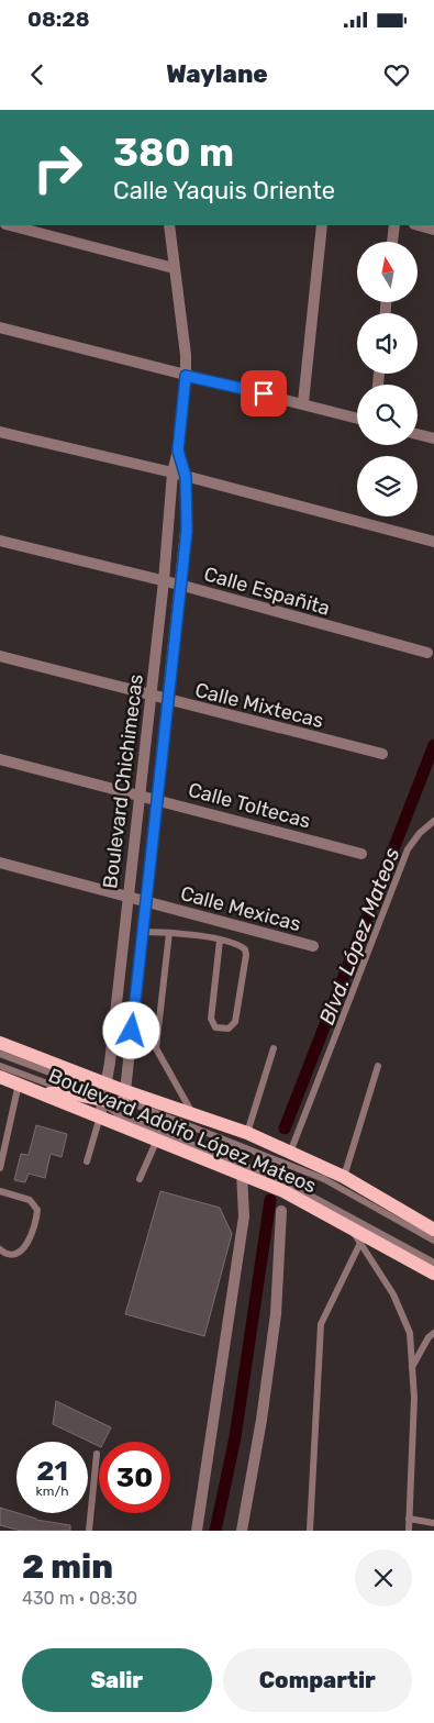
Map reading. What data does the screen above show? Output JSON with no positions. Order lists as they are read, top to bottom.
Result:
{
  "streets": {
    "main road": ["Boulevard Adolfo López Mateos"],
    "street": [
      "Calle Españita",
      "Calle Mixtecas",
      "Boulevard Chichimecas",
      "Calle Toltecas",
      "Calle Mexicas"
    ]
  },
  "crossings": [
    ["Calle Españita", "Boulevard Chichimecas"],
    ["Calle Mixtecas", "Boulevard Chichimecas"],
    ["Boulevard Chichimecas", "Calle Toltecas"],
    ["Boulevard Chichimecas", "Calle Mexicas"],
    ["Boulevard Chichimecas", "Boulevard Adolfo López Mateos"]
  ],
  "water": ["Blvd. López Mateos"],
  "north": "top",
  "page": {
    "status": "08:28",
    "header": "Waylane",
    "turn": ["380 m", "Calle Yaquis Oriente"],
    "speed": "21 km/h",
    "limit": "30",
    "heading": ["2 min", "430 m · 08:30"],
    "buttons": ["Salir", "Compartir"]
  }
}
